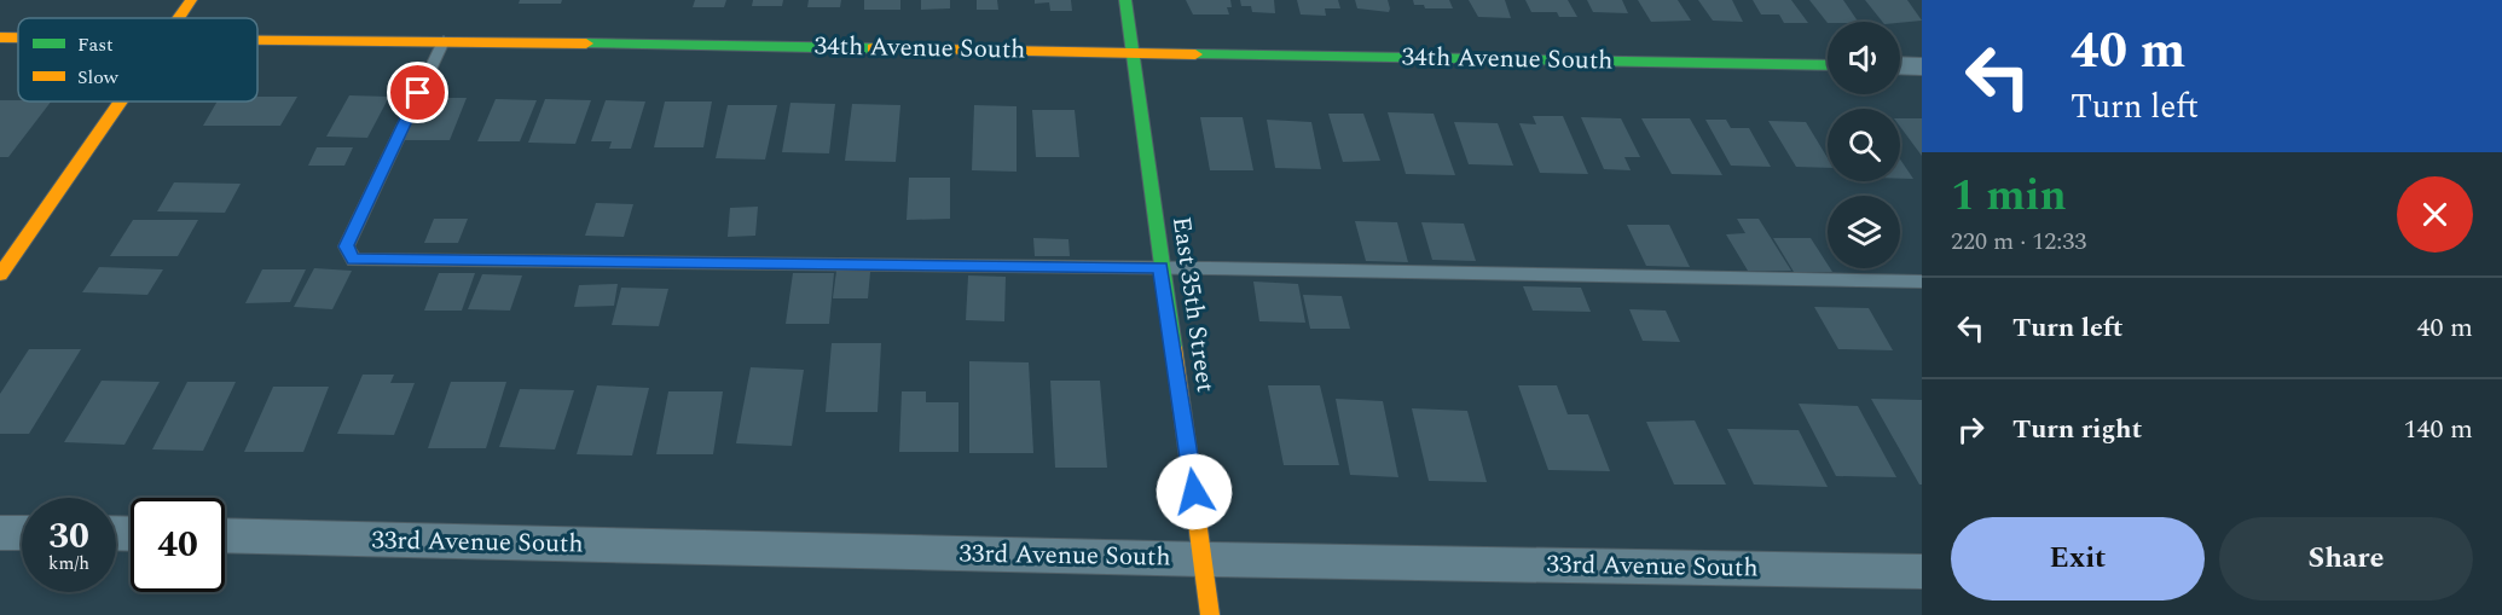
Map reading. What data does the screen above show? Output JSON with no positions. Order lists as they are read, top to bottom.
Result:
{
  "streets": {
    "street": ["34th Avenue South", "East 35th Street", "33rd Avenue South"]
  },
  "crossings": [
    ["34th Avenue South", "East 35th Street"],
    ["East 35th Street", "33rd Avenue South"]
  ],
  "legend": ["Fast", "Slow"],
  "page": {
    "turn": ["40 m", "Turn left"],
    "heading": ["1 min", "220 m · 12:33"],
    "list": [
      {
        "name": "Turn left",
        "value": "40 m"
      },
      {
        "name": "Turn right",
        "value": "140 m"
      }
    ],
    "speed": "30 km/h",
    "limit": "40",
    "buttons": ["Exit", "Share"]
  }
}
